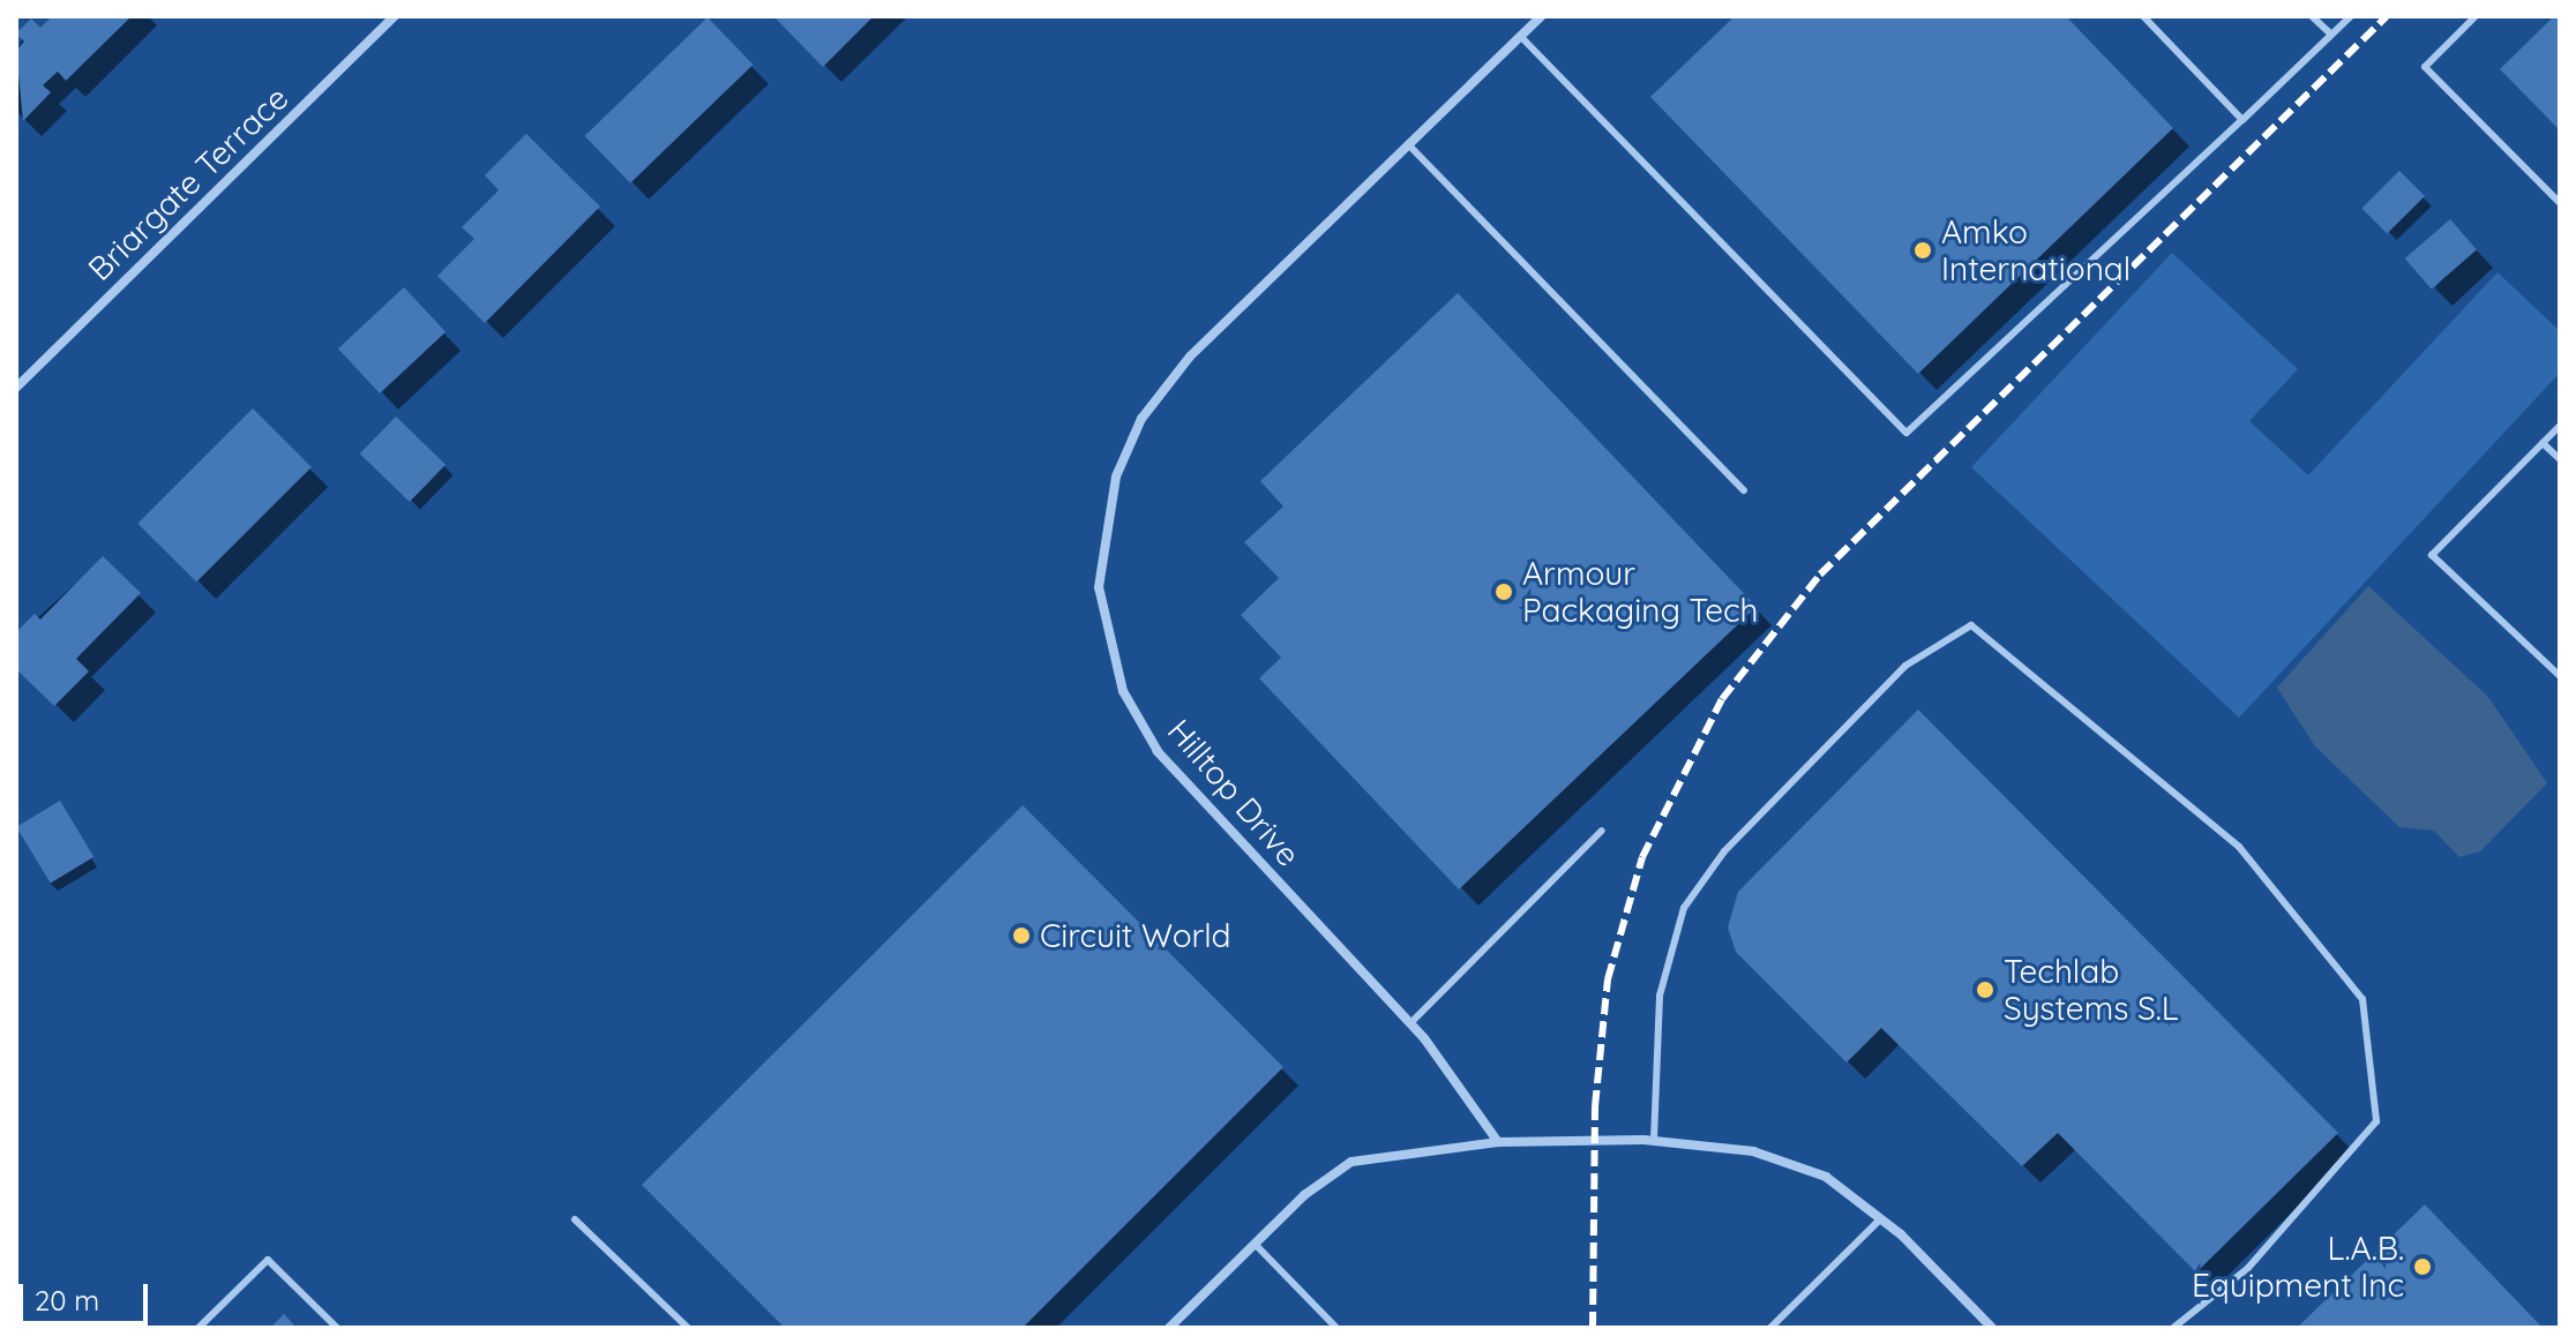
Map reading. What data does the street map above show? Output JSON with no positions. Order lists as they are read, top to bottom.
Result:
{
  "streets": {
    "street": ["Briargate Terrace", "Hilltop Drive"]
  },
  "places": [
    "Amko International",
    "Armour Packaging Tech",
    "Circuit World",
    "Techlab Systems S.L",
    "L.A.B. Equipment Inc"
  ],
  "scale_bar": "20 m"
}
